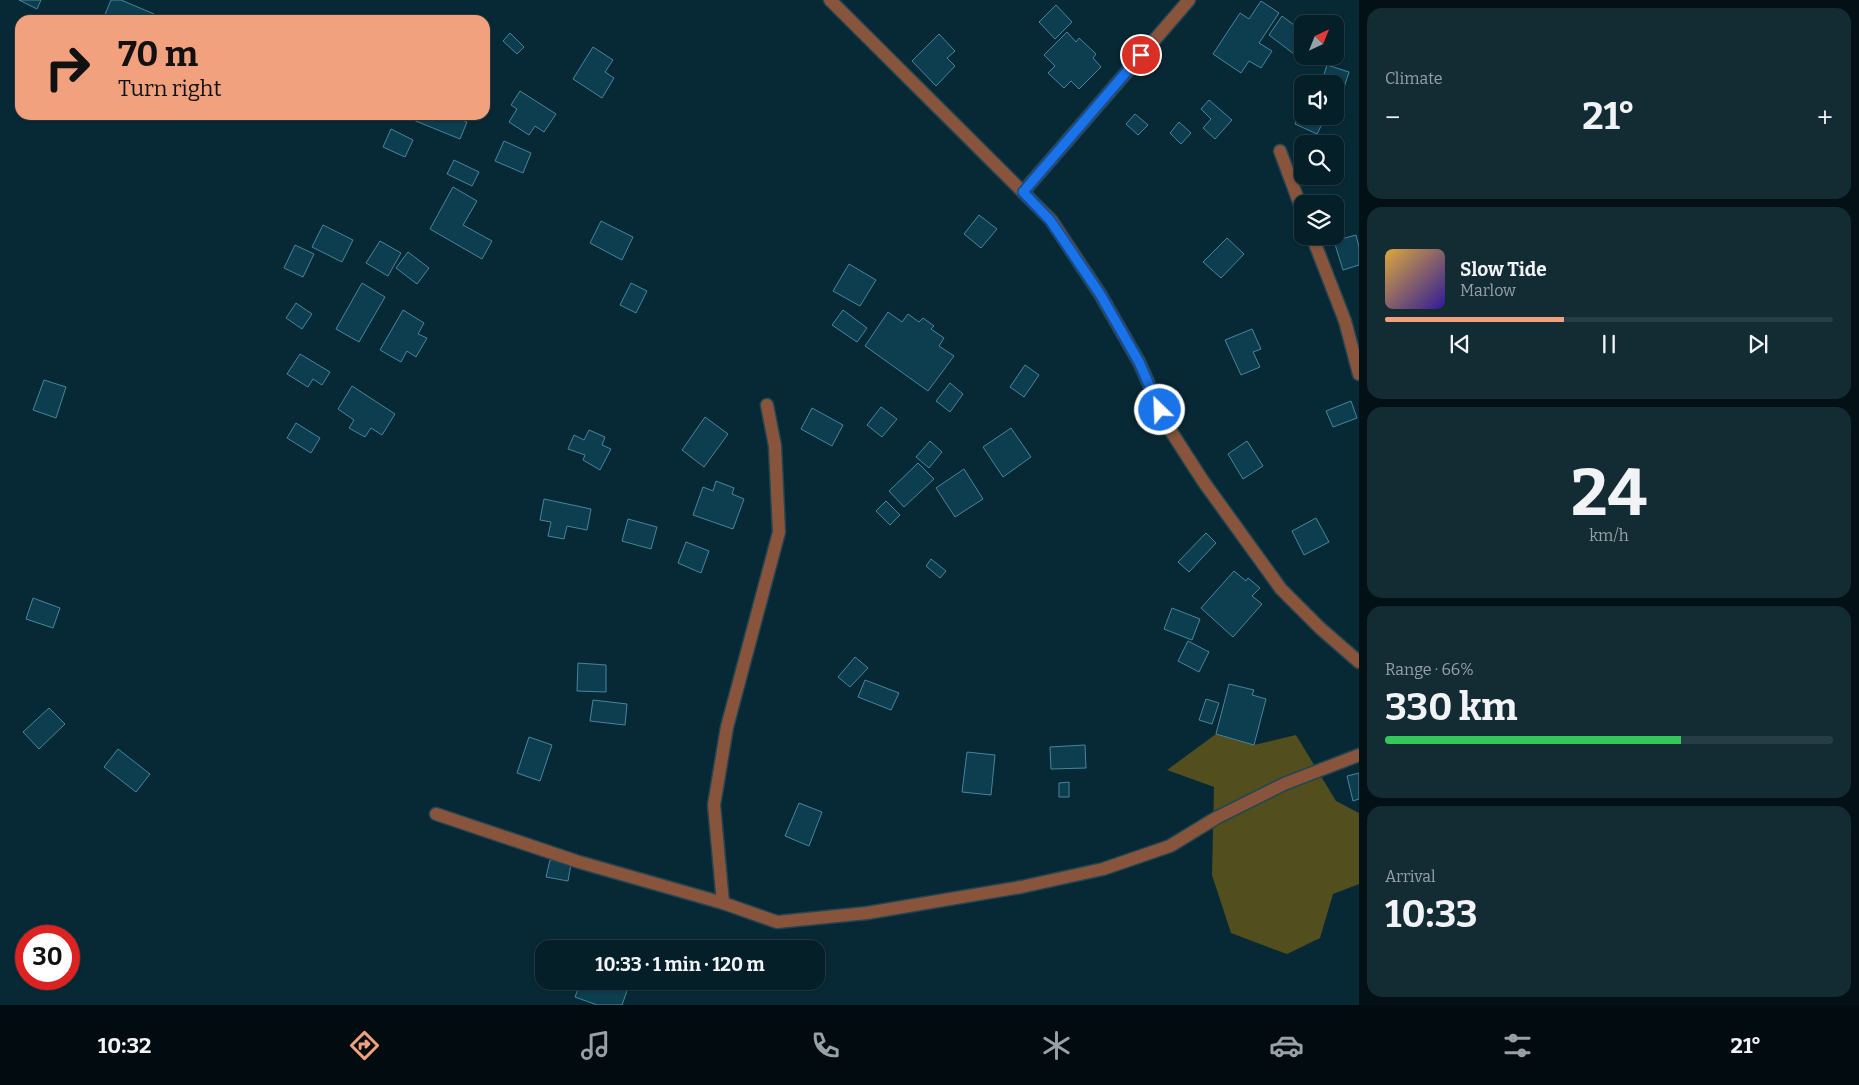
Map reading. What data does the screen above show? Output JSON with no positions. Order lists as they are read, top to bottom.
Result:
{
  "north": "top right",
  "page": {
    "tile": [
      "Climate",
      ["24", "km/h"],
      ["Range · 66%", "330 km"],
      ["Arrival", "10:33"]
    ],
    "turn": ["70 m", "Turn right"],
    "heat": ["−", "21°", "+"],
    "song": ["Slow Tide", "Marlow"],
    "limit": "30",
    "trip": "10:33 · 1 min · 120 m",
    "tabs": ["10:32", "21°"]
  }
}
